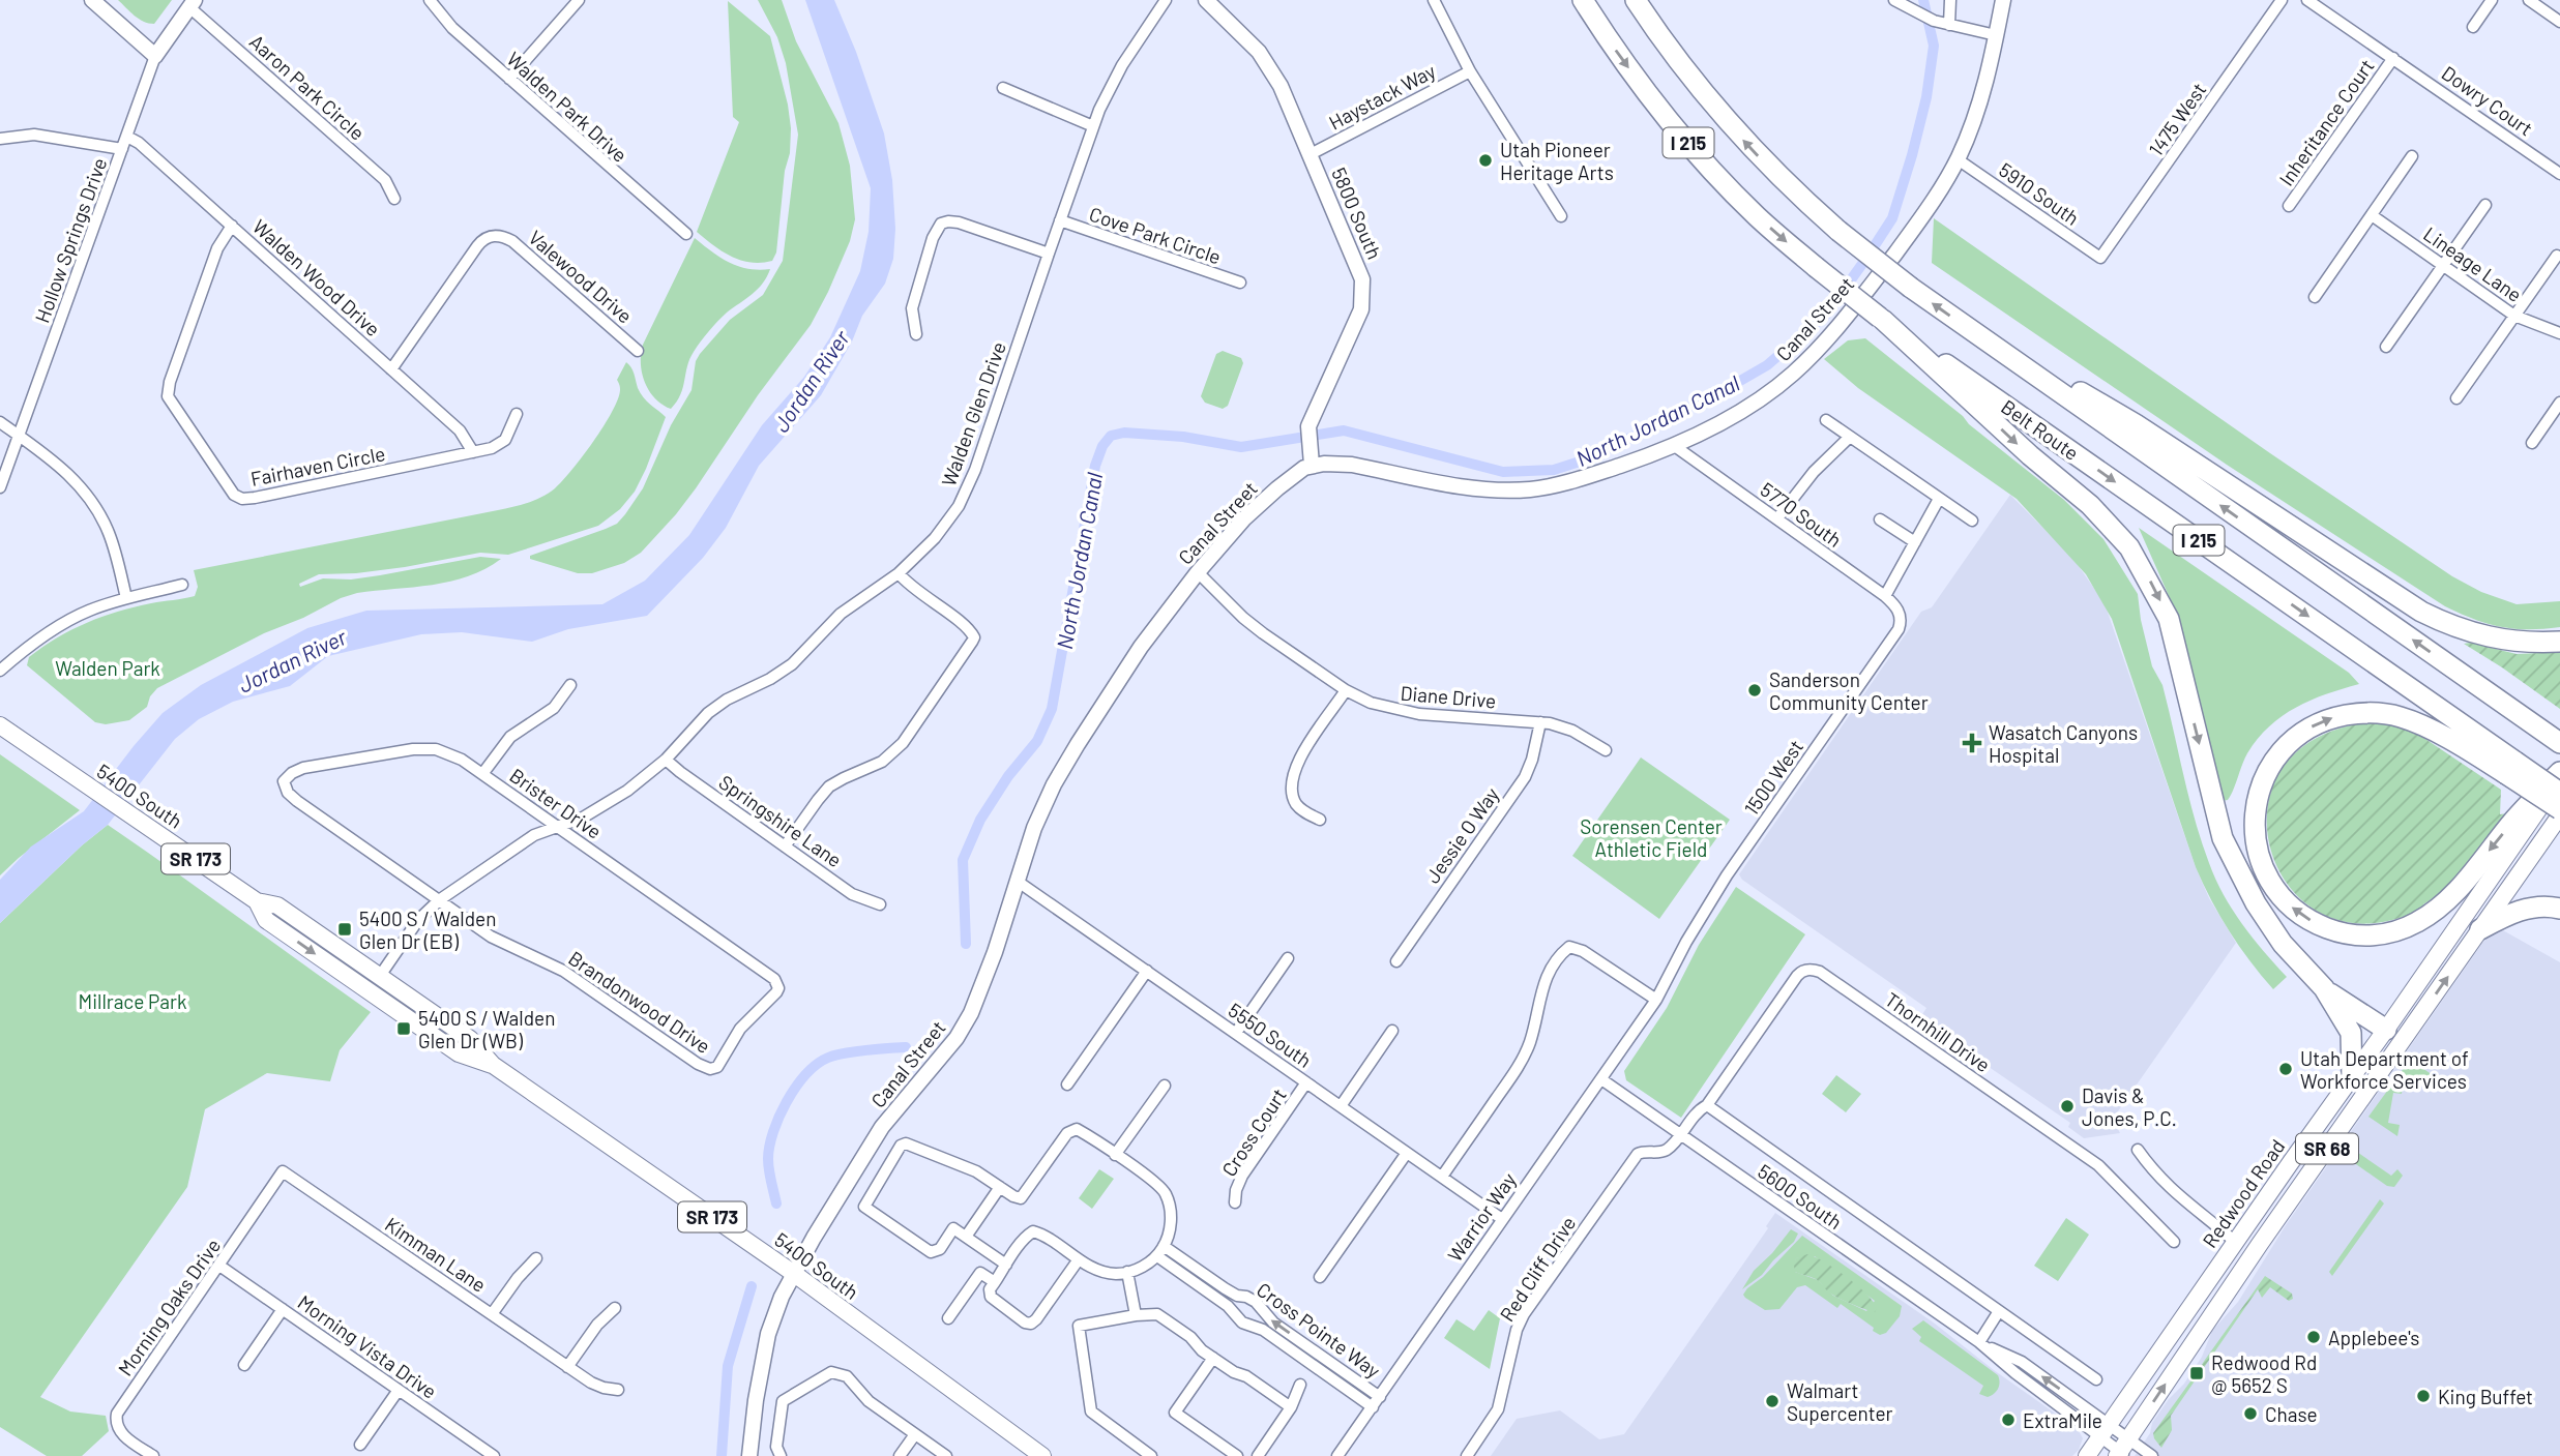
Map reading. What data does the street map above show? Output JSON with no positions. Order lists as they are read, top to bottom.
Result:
{
  "streets": {
    "highway": ["I 215", "Belt Route"],
    "main road": [
      "5400 South",
      "SR 173",
      "SR 68",
      "Redwood Road"
    ],
    "street": [
      "Aaron Park Circle",
      "Haystack Way",
      "Dowry Court",
      "Walden Park Drive",
      "1475 West",
      "Inheritance Court",
      "5910 South",
      "5800 South",
      "Cove Park Circle",
      "Hollow Springs Drive",
      "Lineage Lane",
      "Valewood Drive",
      "Walden Wood Drive",
      "Canal Street",
      "Walden Glen Drive",
      "Fairhaven Circle",
      "5770 South",
      "Diane Drive",
      "1500 West",
      "Brister Drive",
      "Springshire Lane",
      "Jessie O Way",
      "Brandonwood Drive",
      "Thornhill Drive",
      "5550 South",
      "Cross Court",
      "5600 South",
      "Warrior Way",
      "Kimman Lane",
      "Red Cliff Drive",
      "Morning Oaks Drive",
      "Cross Pointe Way",
      "Morning Vista Drive"
    ]
  },
  "crossings": [
    ["Haystack Way", "5800 South"],
    ["Dowry Court", "Inheritance Court"],
    ["1475 West", "5910 South"],
    ["5910 South", "Canal Street"],
    ["5800 South", "Canal Street"],
    ["Cove Park Circle", "Walden Glen Drive"],
    ["Hollow Springs Drive", "Walden Wood Drive"],
    ["Valewood Drive", "Walden Wood Drive"],
    ["Walden Wood Drive", "Fairhaven Circle"],
    ["Canal Street", "5770 South"],
    ["Canal Street", "Diane Drive"],
    ["Canal Street", "5400 South"],
    ["Canal Street", "5550 South"],
    ["Walden Glen Drive", "5400 South"],
    ["Walden Glen Drive", "Brister Drive"],
    ["Walden Glen Drive", "Springshire Lane"],
    ["Walden Glen Drive", "Brandonwood Drive"],
    ["5770 South", "1500 West"],
    ["Diane Drive", "Jessie O Way"],
    ["1500 West", "Warrior Way"],
    ["Brister Drive", "Brandonwood Drive"],
    ["Thornhill Drive", "5600 South"],
    ["Thornhill Drive", "Red Cliff Drive"],
    ["5550 South", "Cross Court"],
    ["5550 South", "Warrior Way"],
    ["SR 68", "5600 South"],
    ["Redwood Road", "5600 South"],
    ["5600 South", "Warrior Way"],
    ["5600 South", "Red Cliff Drive"],
    ["Warrior Way", "Cross Pointe Way"],
    ["Kimman Lane", "Morning Oaks Drive"],
    ["Morning Oaks Drive", "Morning Vista Drive"]
  ],
  "water": ["Jordan River", "North Jordan Canal"],
  "parks": ["Walden Park", "Sorensen Center Athletic Field", "Millrace Park"],
  "places": {
    "other": [
      "Utah Pioneer Heritage Arts",
      "Sanderson Community Center",
      "Utah Department of Workforce Services",
      "Davis & Jones, P.C.",
      "Applebee's",
      "King Buffet",
      "Walmart Supercenter",
      "Chase",
      "ExtraMile"
    ],
    "health": ["Wasatch Canyons Hospital"],
    "transit": ["5400 S / Walden Glen Dr (EB)", "5400 S / Walden Glen Dr (WB)", "Redwood Rd @ 5652 S"]
  }
}
